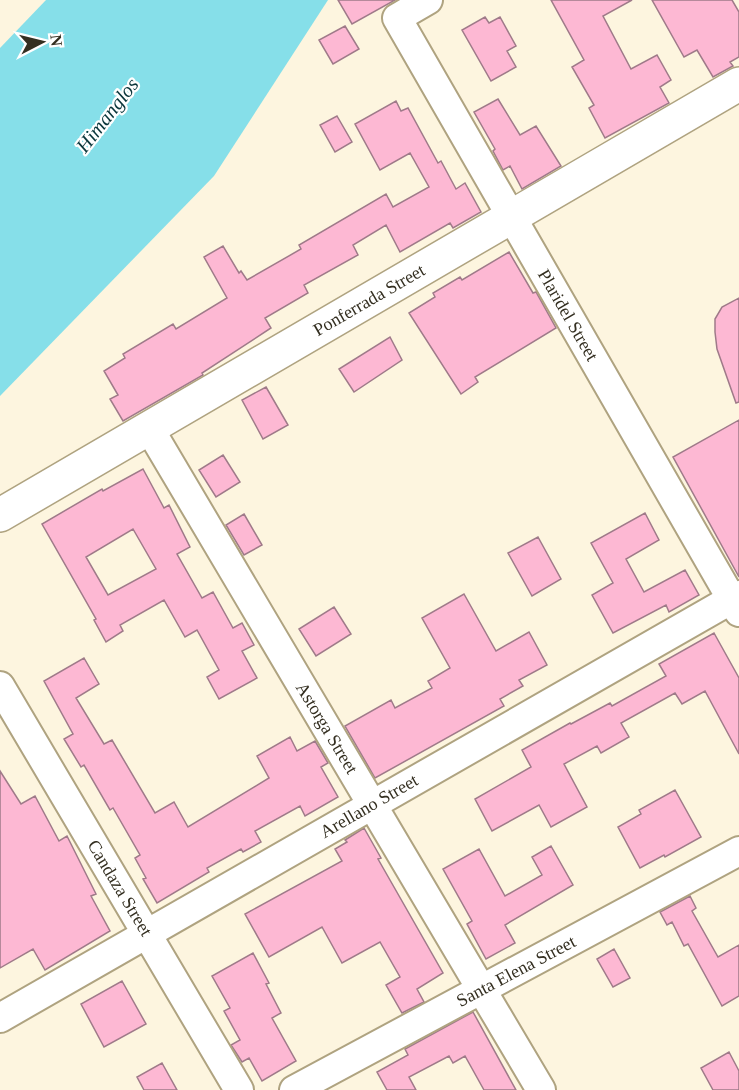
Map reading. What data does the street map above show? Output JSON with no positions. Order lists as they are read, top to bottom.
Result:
{
  "streets": {
    "street": [
      "Ponferrada Street",
      "Plaridel Street",
      "Astorga Street",
      "Arellano Street",
      "Candaza Street",
      "Santa Elena Street"
    ]
  },
  "crossings": [
    ["Ponferrada Street", "Plaridel Street"],
    ["Ponferrada Street", "Astorga Street"],
    ["Plaridel Street", "Arellano Street"],
    ["Astorga Street", "Arellano Street"],
    ["Astorga Street", "Santa Elena Street"],
    ["Arellano Street", "Candaza Street"]
  ],
  "water": ["Himanglos"],
  "north": "right"
}
